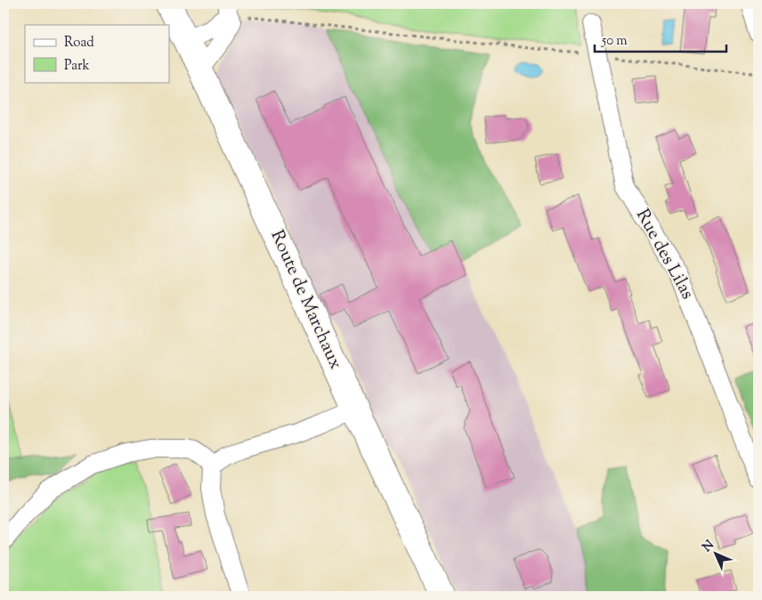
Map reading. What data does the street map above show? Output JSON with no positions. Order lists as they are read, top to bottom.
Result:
{
  "streets": {
    "main road": ["Route de Marchaux"],
    "street": ["Rue des Lilas"]
  },
  "legend": ["Road", "Park"],
  "scale_bar": "50 m",
  "north": "top left"
}
